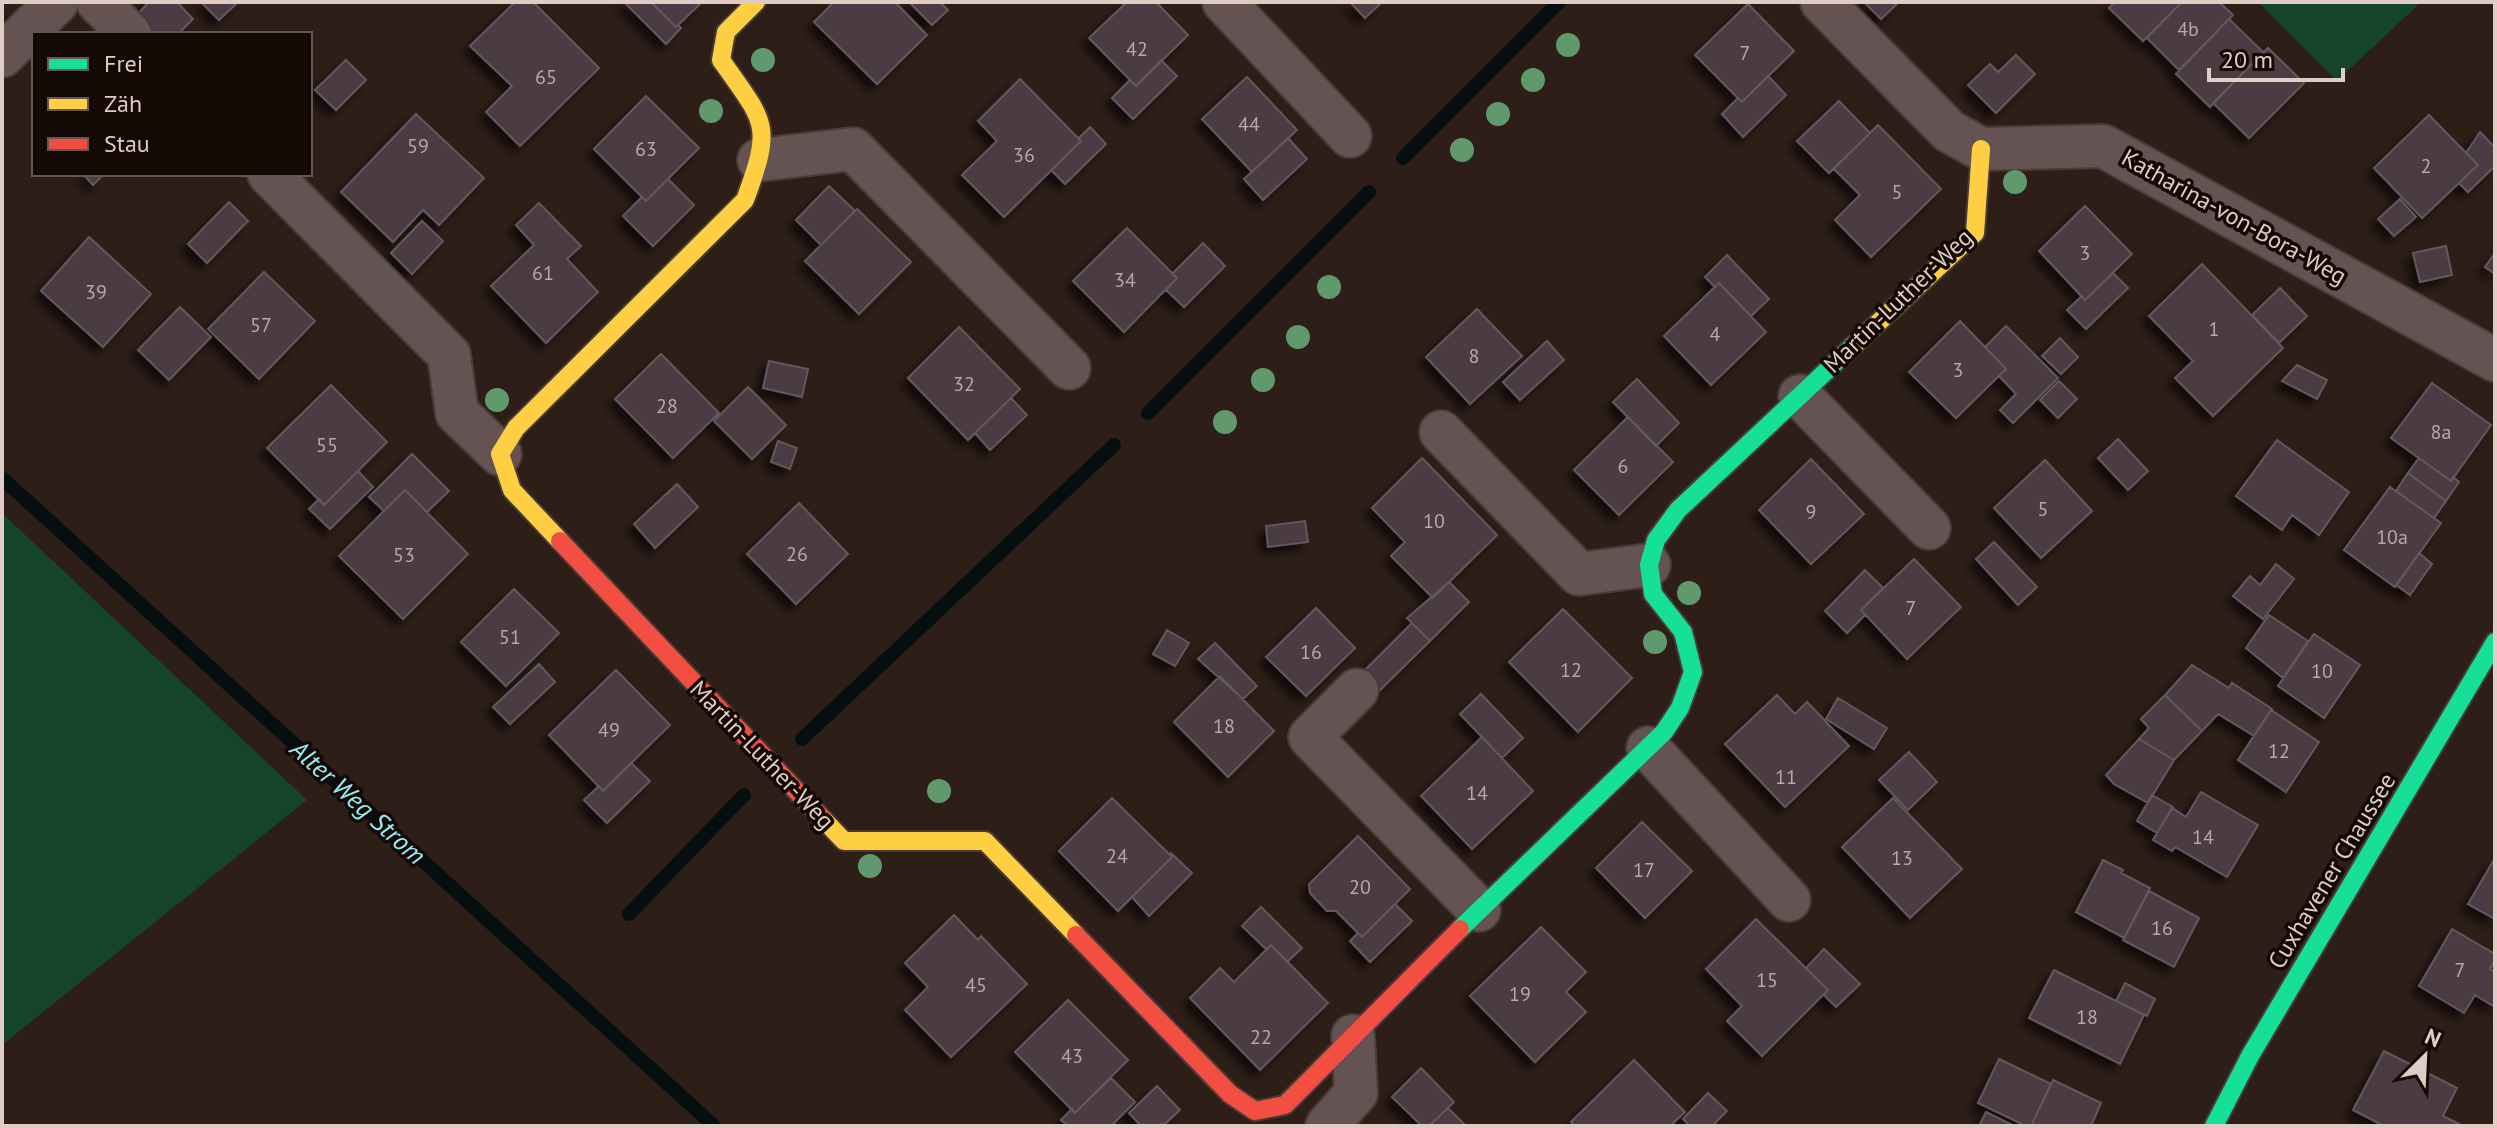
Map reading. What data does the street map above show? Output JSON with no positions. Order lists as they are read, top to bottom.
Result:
{
  "streets": {
    "street": ["Katharina-von-Bora-Weg", "Martin-Luther-Weg", "Cuxhavener Chaussee"]
  },
  "crossings": [
    ["Katharina-von-Bora-Weg", "Martin-Luther-Weg"]
  ],
  "water": ["Alter Weg Strom"],
  "house_numbers": [
    "4b",
    "42",
    "7",
    "65",
    "44",
    "59",
    "63",
    "36",
    "2",
    "5",
    "3",
    "61",
    "34",
    "39",
    "57",
    "1",
    "4",
    "8",
    "3",
    "32",
    "28",
    "8a",
    "55",
    "6",
    "5",
    "9",
    "10",
    "10a",
    "26",
    "53",
    "7",
    "51",
    "16",
    "12",
    "10",
    "18",
    "49",
    "12",
    "11",
    "14",
    "14",
    "24",
    "13",
    "17",
    "20",
    "16",
    "7",
    "15",
    "45",
    "19",
    "18",
    "22",
    "43"
  ],
  "legend": ["Frei", "Zäh", "Stau"],
  "scale_bar": "20 m",
  "north": "top right"
}
